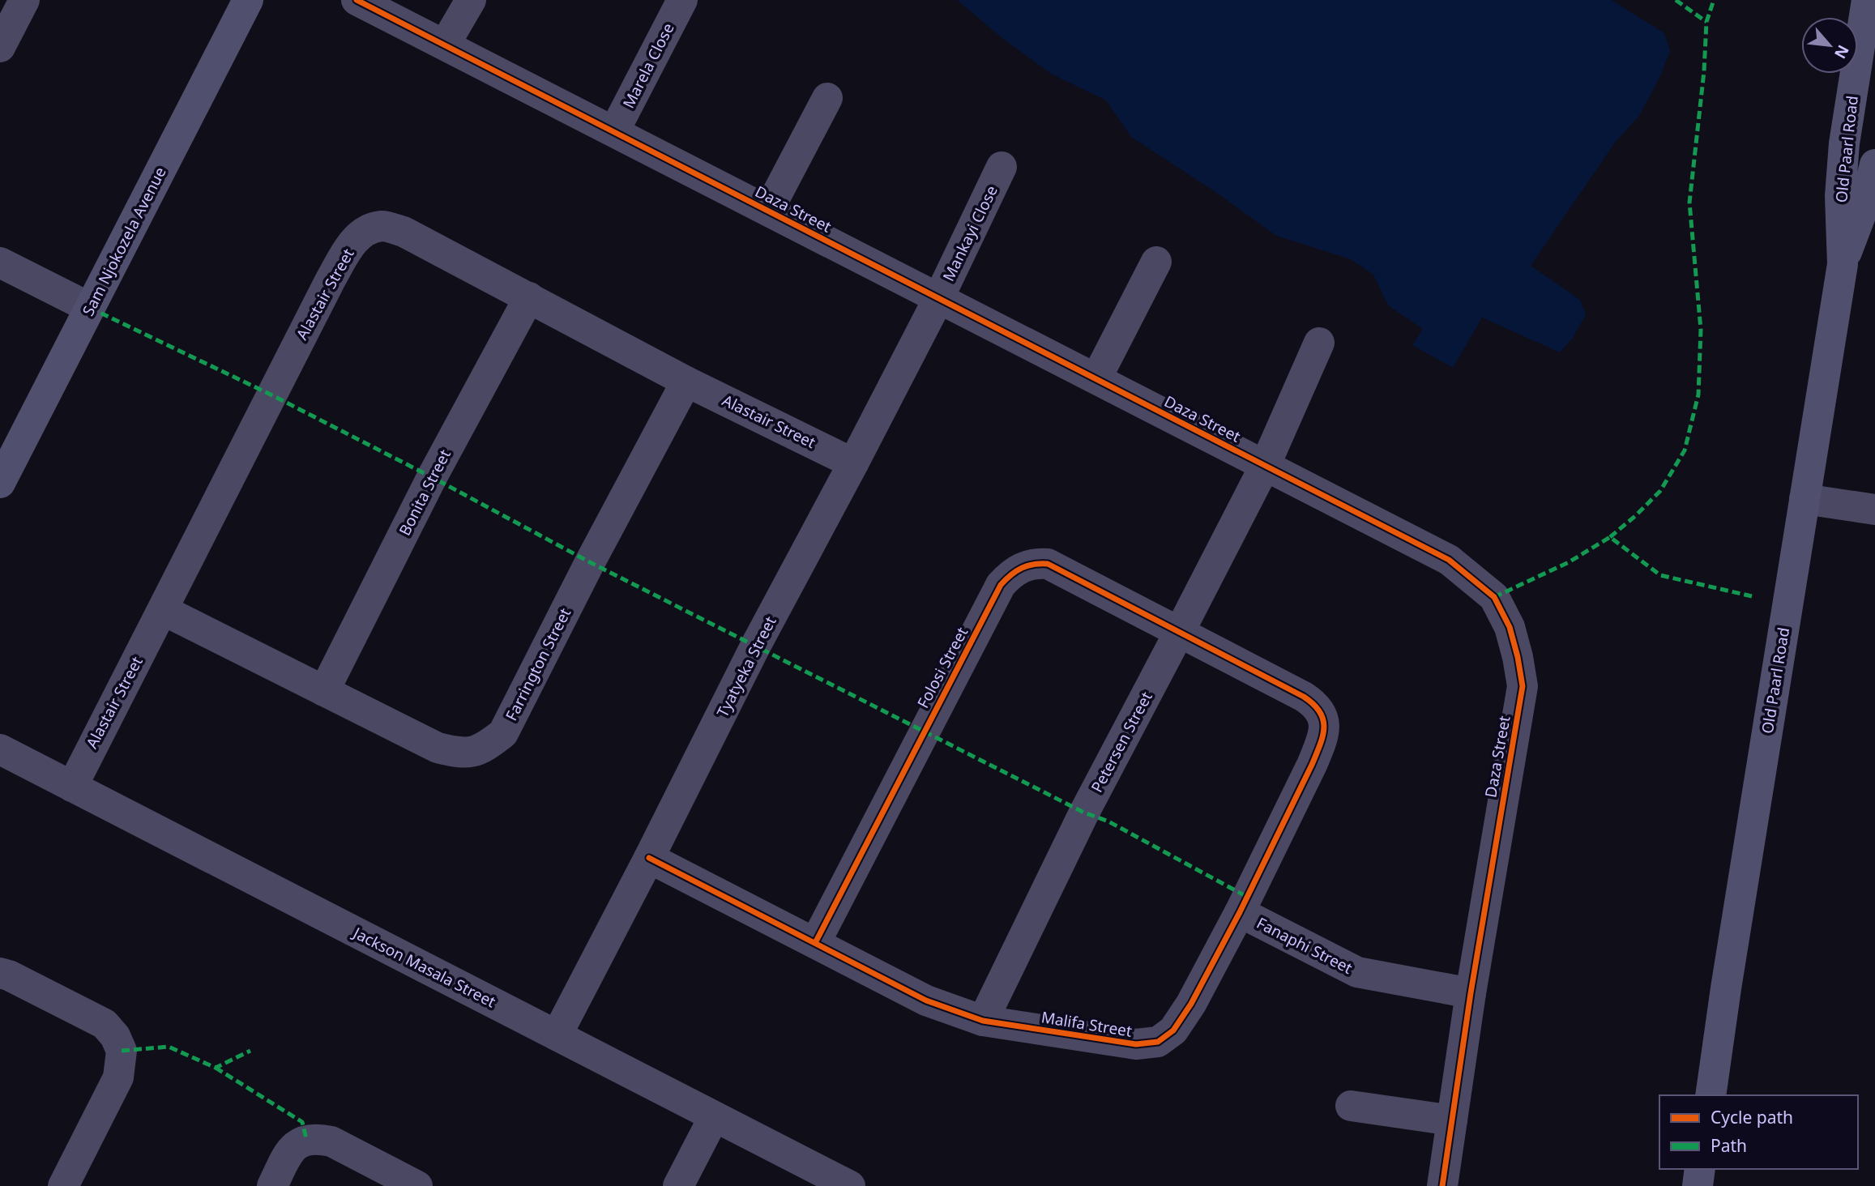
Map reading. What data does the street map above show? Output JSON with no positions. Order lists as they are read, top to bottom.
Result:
{
  "streets": {
    "main road": ["Old Paarl Road", "Sam Njokozela Avenue"],
    "street": [
      "Marela Close",
      "Daza Street",
      "Mankayi Close",
      "Alastair Street",
      "Bonita Street",
      "Farrington Street",
      "Tyatyeka Street",
      "Folosi Street",
      "Petersen Street",
      "Fanaphi Street",
      "Jackson Masala Street",
      "Malifa Street"
    ]
  },
  "crossings": [
    ["Marela Close", "Daza Street"],
    ["Daza Street", "Mankayi Close"],
    ["Daza Street", "Tyatyeka Street"],
    ["Daza Street", "Petersen Street"],
    ["Daza Street", "Fanaphi Street"],
    ["Mankayi Close", "Tyatyeka Street"],
    ["Alastair Street", "Bonita Street"],
    ["Alastair Street", "Farrington Street"],
    ["Alastair Street", "Tyatyeka Street"],
    ["Alastair Street", "Jackson Masala Street"],
    ["Bonita Street", "Farrington Street"],
    ["Tyatyeka Street", "Jackson Masala Street"],
    ["Tyatyeka Street", "Malifa Street"],
    ["Folosi Street", "Petersen Street"],
    ["Folosi Street", "Malifa Street"],
    ["Petersen Street", "Malifa Street"],
    ["Fanaphi Street", "Malifa Street"]
  ],
  "legend": ["Cycle path", "Path"],
  "north": "bottom right"
}
